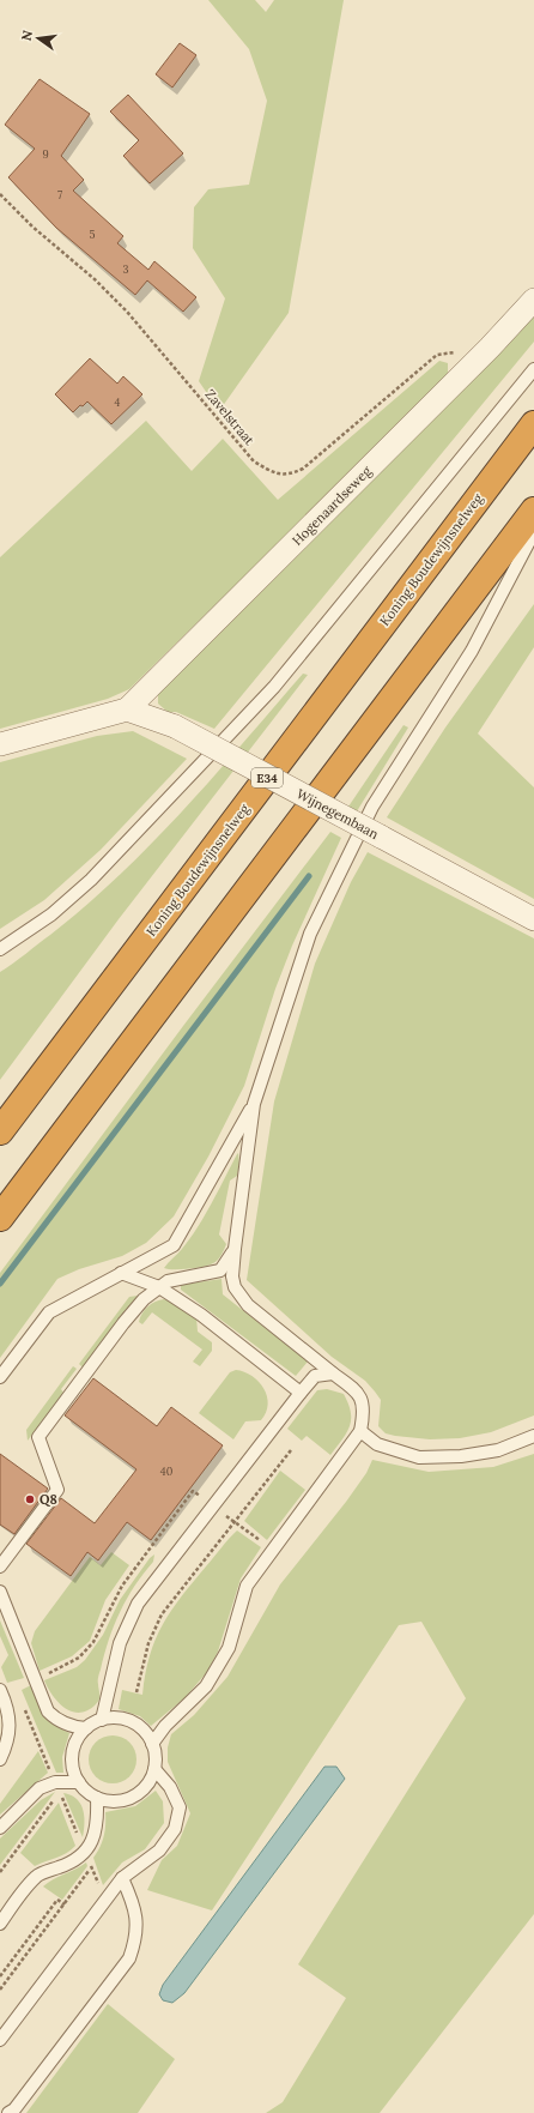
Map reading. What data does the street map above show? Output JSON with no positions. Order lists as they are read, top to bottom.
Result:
{
  "streets": {
    "highway": ["Koning Boudewijnsnelweg", "E34"],
    "street": ["Hogenaardseweg", "Wijnegembaan"],
    "path": ["Zavelstraat"]
  },
  "crossings": [
    ["Zavelstraat", "Hogenaardseweg"],
    ["Hogenaardseweg", "Wijnegembaan"]
  ],
  "places": ["Q8"],
  "house_numbers": [
    "9",
    "7",
    "5",
    "3",
    "4",
    "40"
  ],
  "north": "left"
}
